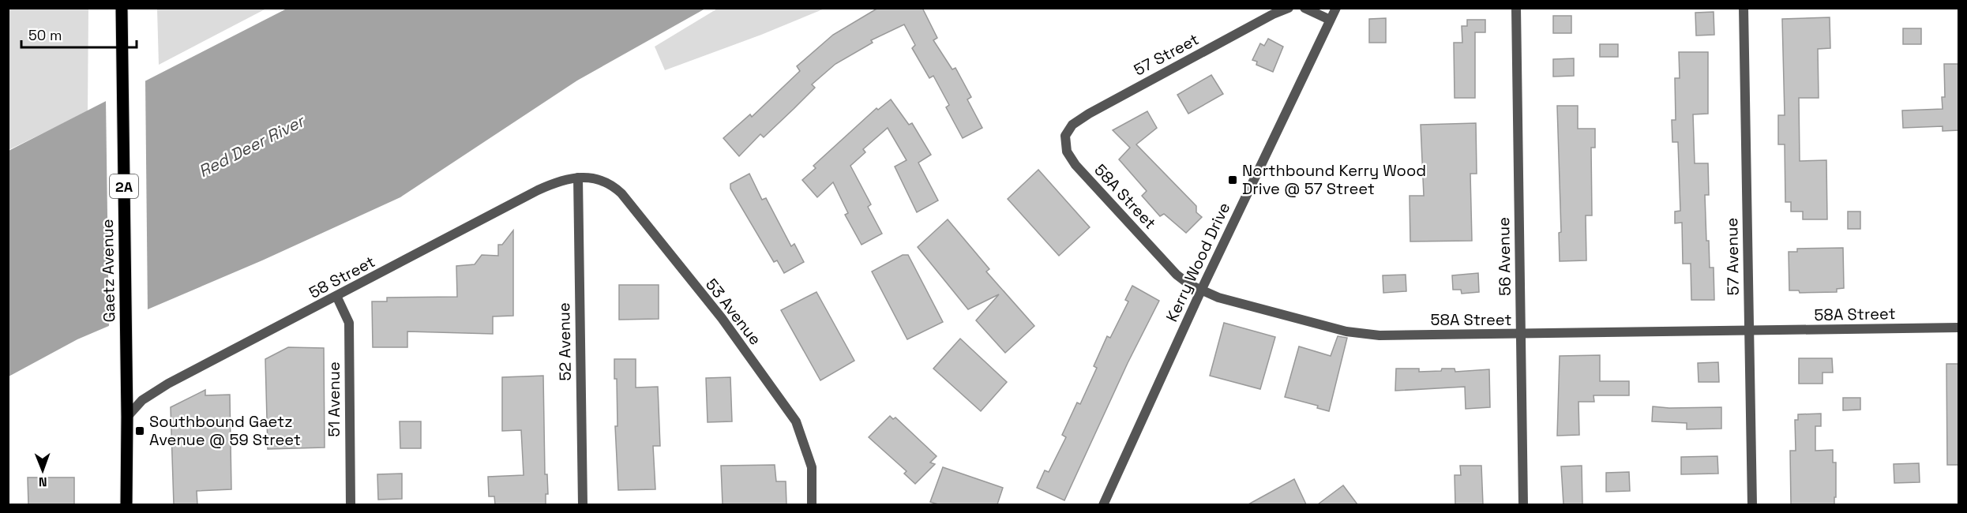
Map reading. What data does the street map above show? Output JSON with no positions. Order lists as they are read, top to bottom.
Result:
{
  "streets": {
    "main road": ["2A", "Gaetz Avenue"],
    "street": [
      "57 Street",
      "58A Street",
      "56 Avenue",
      "57 Avenue",
      "Kerry Wood Drive",
      "58 Street",
      "53 Avenue",
      "52 Avenue",
      "51 Avenue"
    ]
  },
  "crossings": [
    ["57 Street", "58A Street"],
    ["58A Street", "56 Avenue"],
    ["58A Street", "57 Avenue"],
    ["58A Street", "Kerry Wood Drive"],
    ["Gaetz Avenue", "58 Street"],
    ["58 Street", "53 Avenue"],
    ["58 Street", "52 Avenue"],
    ["58 Street", "51 Avenue"],
    ["53 Avenue", "52 Avenue"]
  ],
  "water": ["Red Deer River"],
  "places": {
    "transit": ["Northbound Kerry Wood Drive @ 57 Street", "Southbound Gaetz Avenue @ 59 Street"]
  },
  "scale_bar": "50 m",
  "north": "bottom"
}
